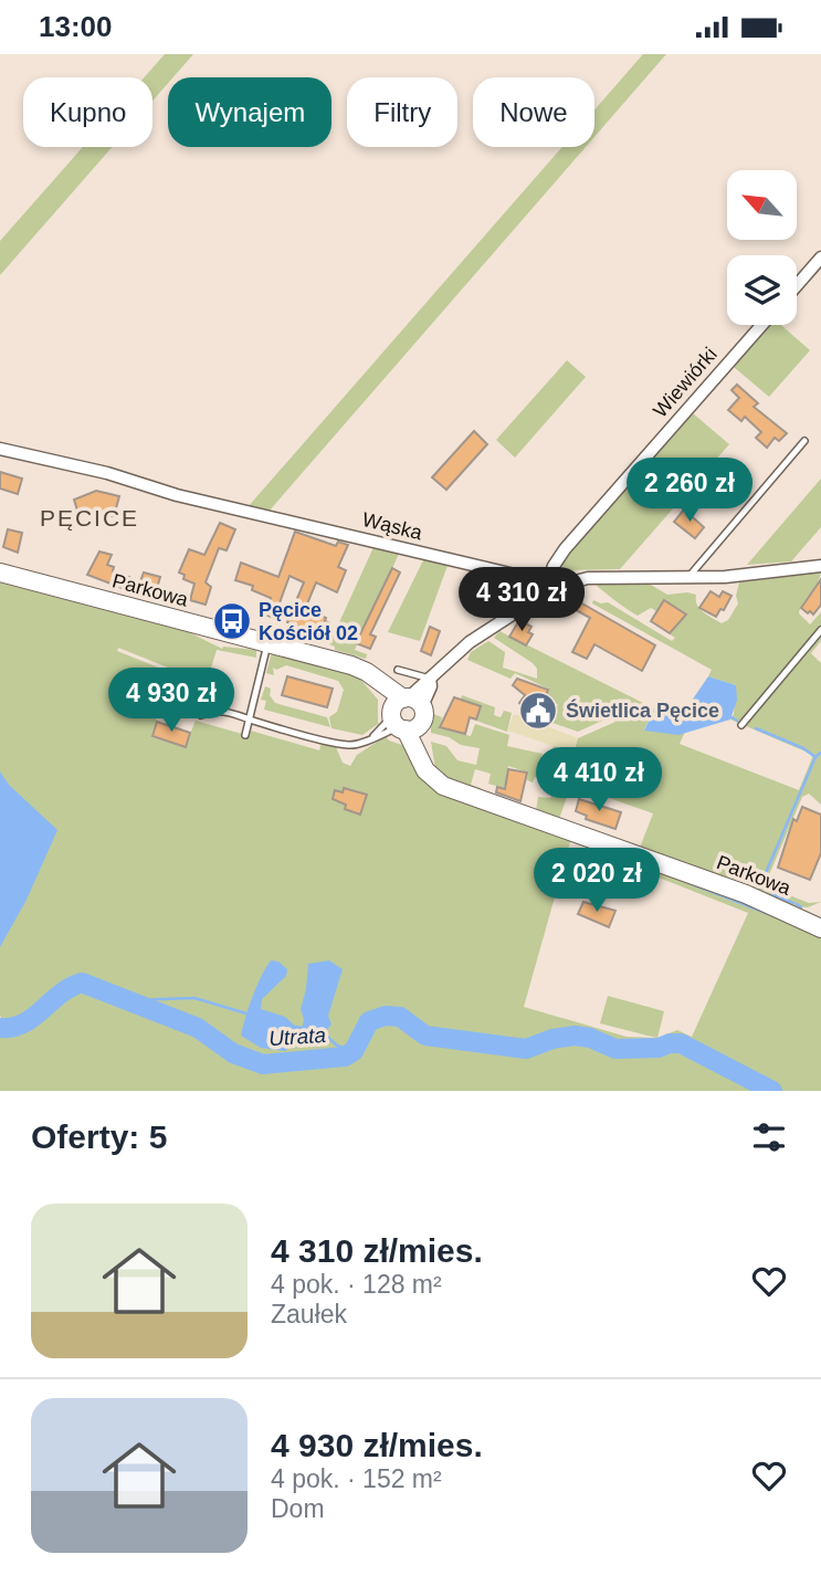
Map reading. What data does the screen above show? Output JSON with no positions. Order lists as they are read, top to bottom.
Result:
{
  "streets": {
    "street": ["Wiewiórki", "Wąska", "Parkowa"]
  },
  "crossings": [
    ["Wiewiórki", "Wąska"]
  ],
  "districts": ["PĘCICE"],
  "water": ["Utrata"],
  "places": {
    "bus stop": ["Pęcice Kościół 02"],
    "public building": ["Świetlica Pęcice"]
  },
  "north": "top left",
  "page": {
    "status": "13:00",
    "chip": [
      "Kupno",
      "Wynajem",
      "Filtry",
      "Nowe"
    ],
    "price": [
      "2 260 zł",
      "4 310 zł",
      "4 930 zł",
      "4 410 zł",
      "2 020 zł"
    ],
    "heading": "Oferty: 5",
    "list": [
      {
        "name": "4 310 zł/mies.",
        "note": "4 pok. · 128 m² · Zaułek"
      },
      {
        "name": "4 930 zł/mies.",
        "note": "4 pok. · 152 m² · Dom"
      }
    ]
  }
}
